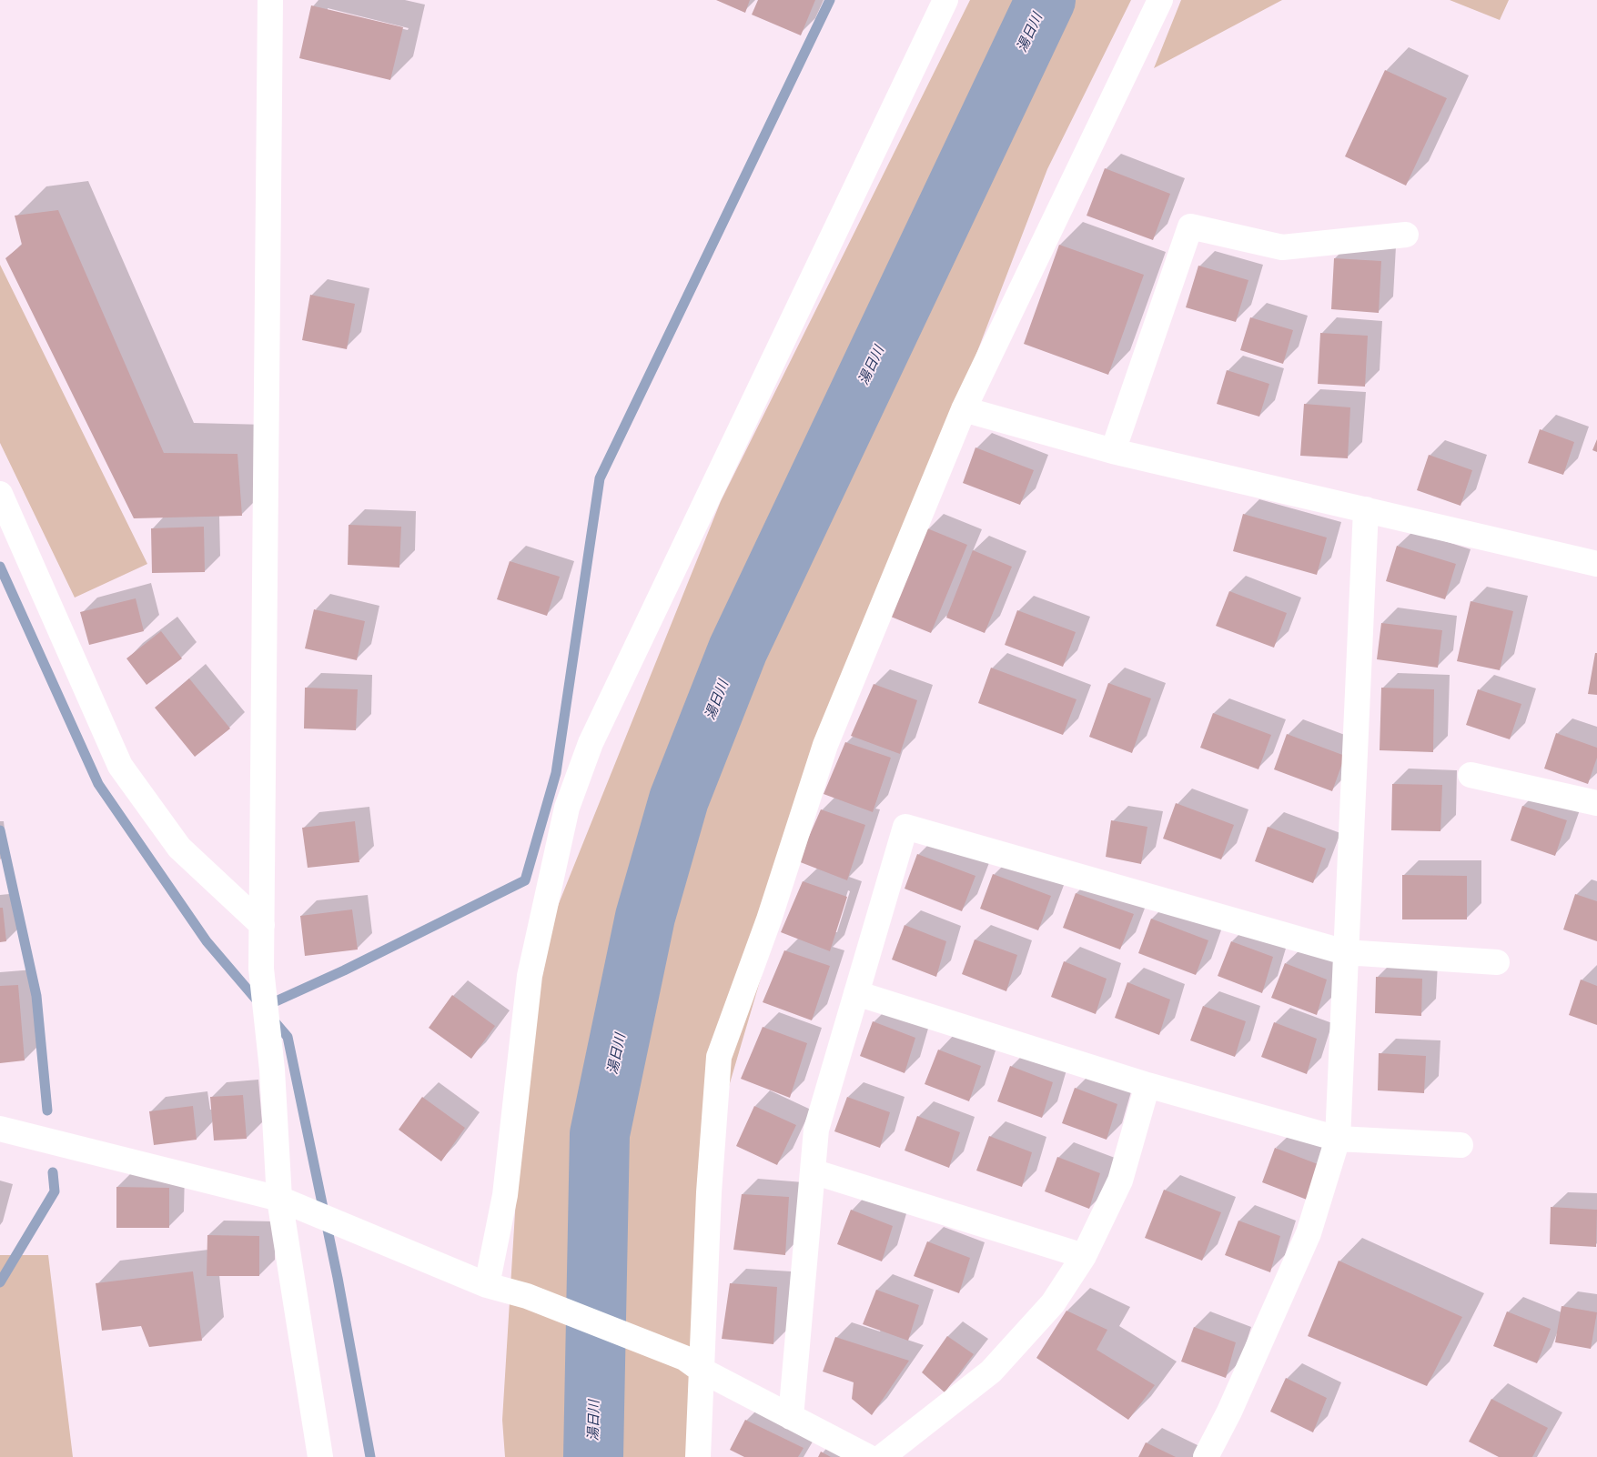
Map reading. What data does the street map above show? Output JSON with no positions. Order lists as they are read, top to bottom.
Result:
{
  "water": ["湯日川"]
}
